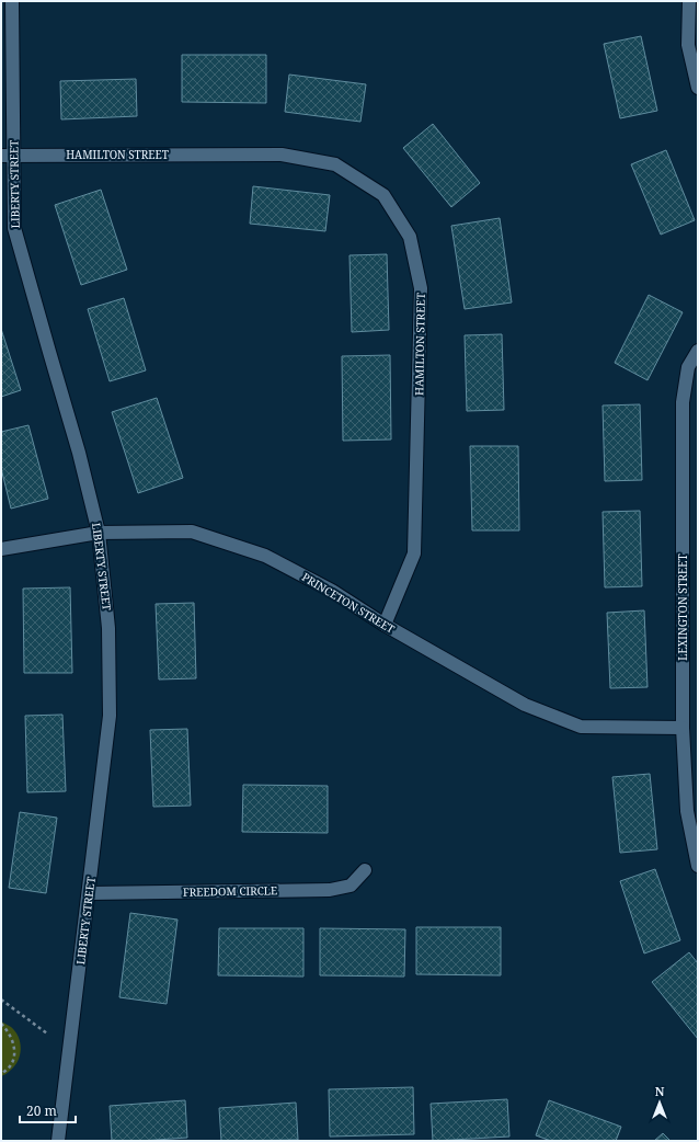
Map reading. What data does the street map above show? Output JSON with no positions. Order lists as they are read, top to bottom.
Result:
{
  "streets": {
    "street": [
      "HAMILTON STREET",
      "LIBERTY STREET",
      "PRINCETON STREET",
      "LEXINGTON STREET",
      "FREEDOM CIRCLE"
    ]
  },
  "crossings": [
    ["HAMILTON STREET", "LIBERTY STREET"],
    ["HAMILTON STREET", "PRINCETON STREET"],
    ["LIBERTY STREET", "PRINCETON STREET"],
    ["LIBERTY STREET", "FREEDOM CIRCLE"],
    ["PRINCETON STREET", "LEXINGTON STREET"]
  ],
  "scale_bar": "20 m",
  "north": "top"
}
